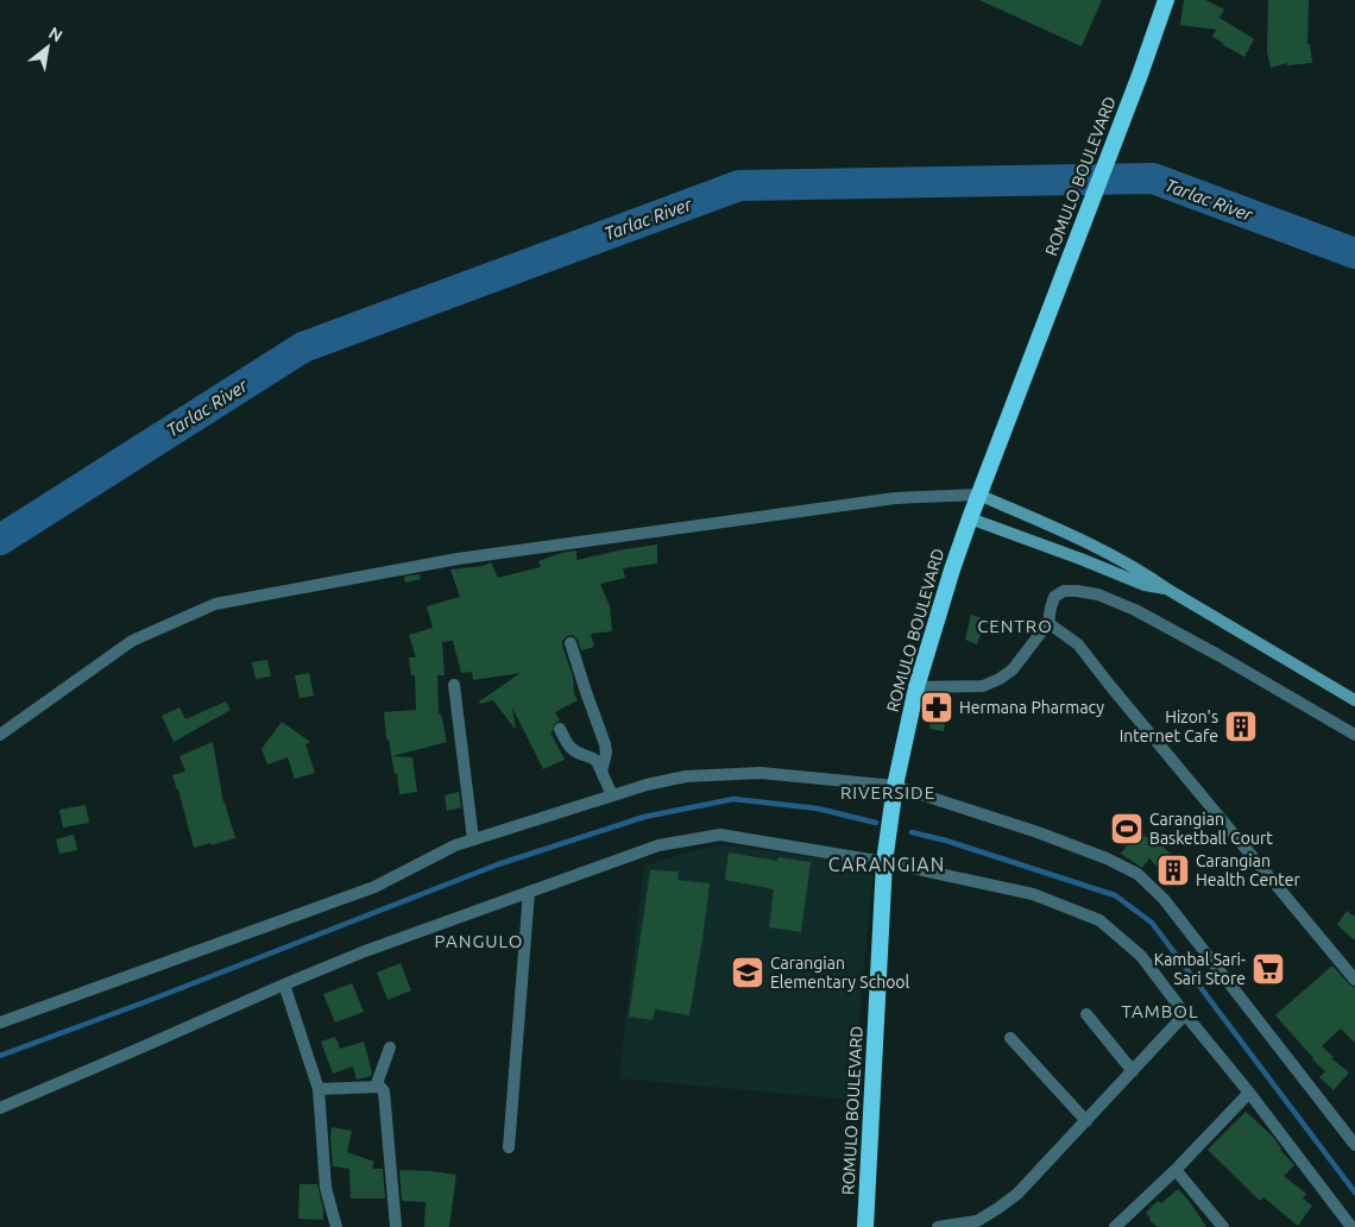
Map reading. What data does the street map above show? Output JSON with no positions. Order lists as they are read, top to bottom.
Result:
{
  "streets": {
    "highway": ["ROMULO BOULEVARD"]
  },
  "districts": [
    "CENTRO",
    "RIVERSIDE",
    "CARANGIAN",
    "PANGULO",
    "TAMBOL"
  ],
  "water": ["Tarlac River"],
  "places": {
    "pharmacy": ["Hermana Pharmacy"],
    "building": ["Hizon's Internet Cafe", "Carangian Health Center"],
    "sports": ["Carangian Basketball Court"],
    "supermarket": ["Kambal Sari- Sari Store"],
    "school or university": ["Carangian Elementary School"]
  },
  "north": "top right"
}
